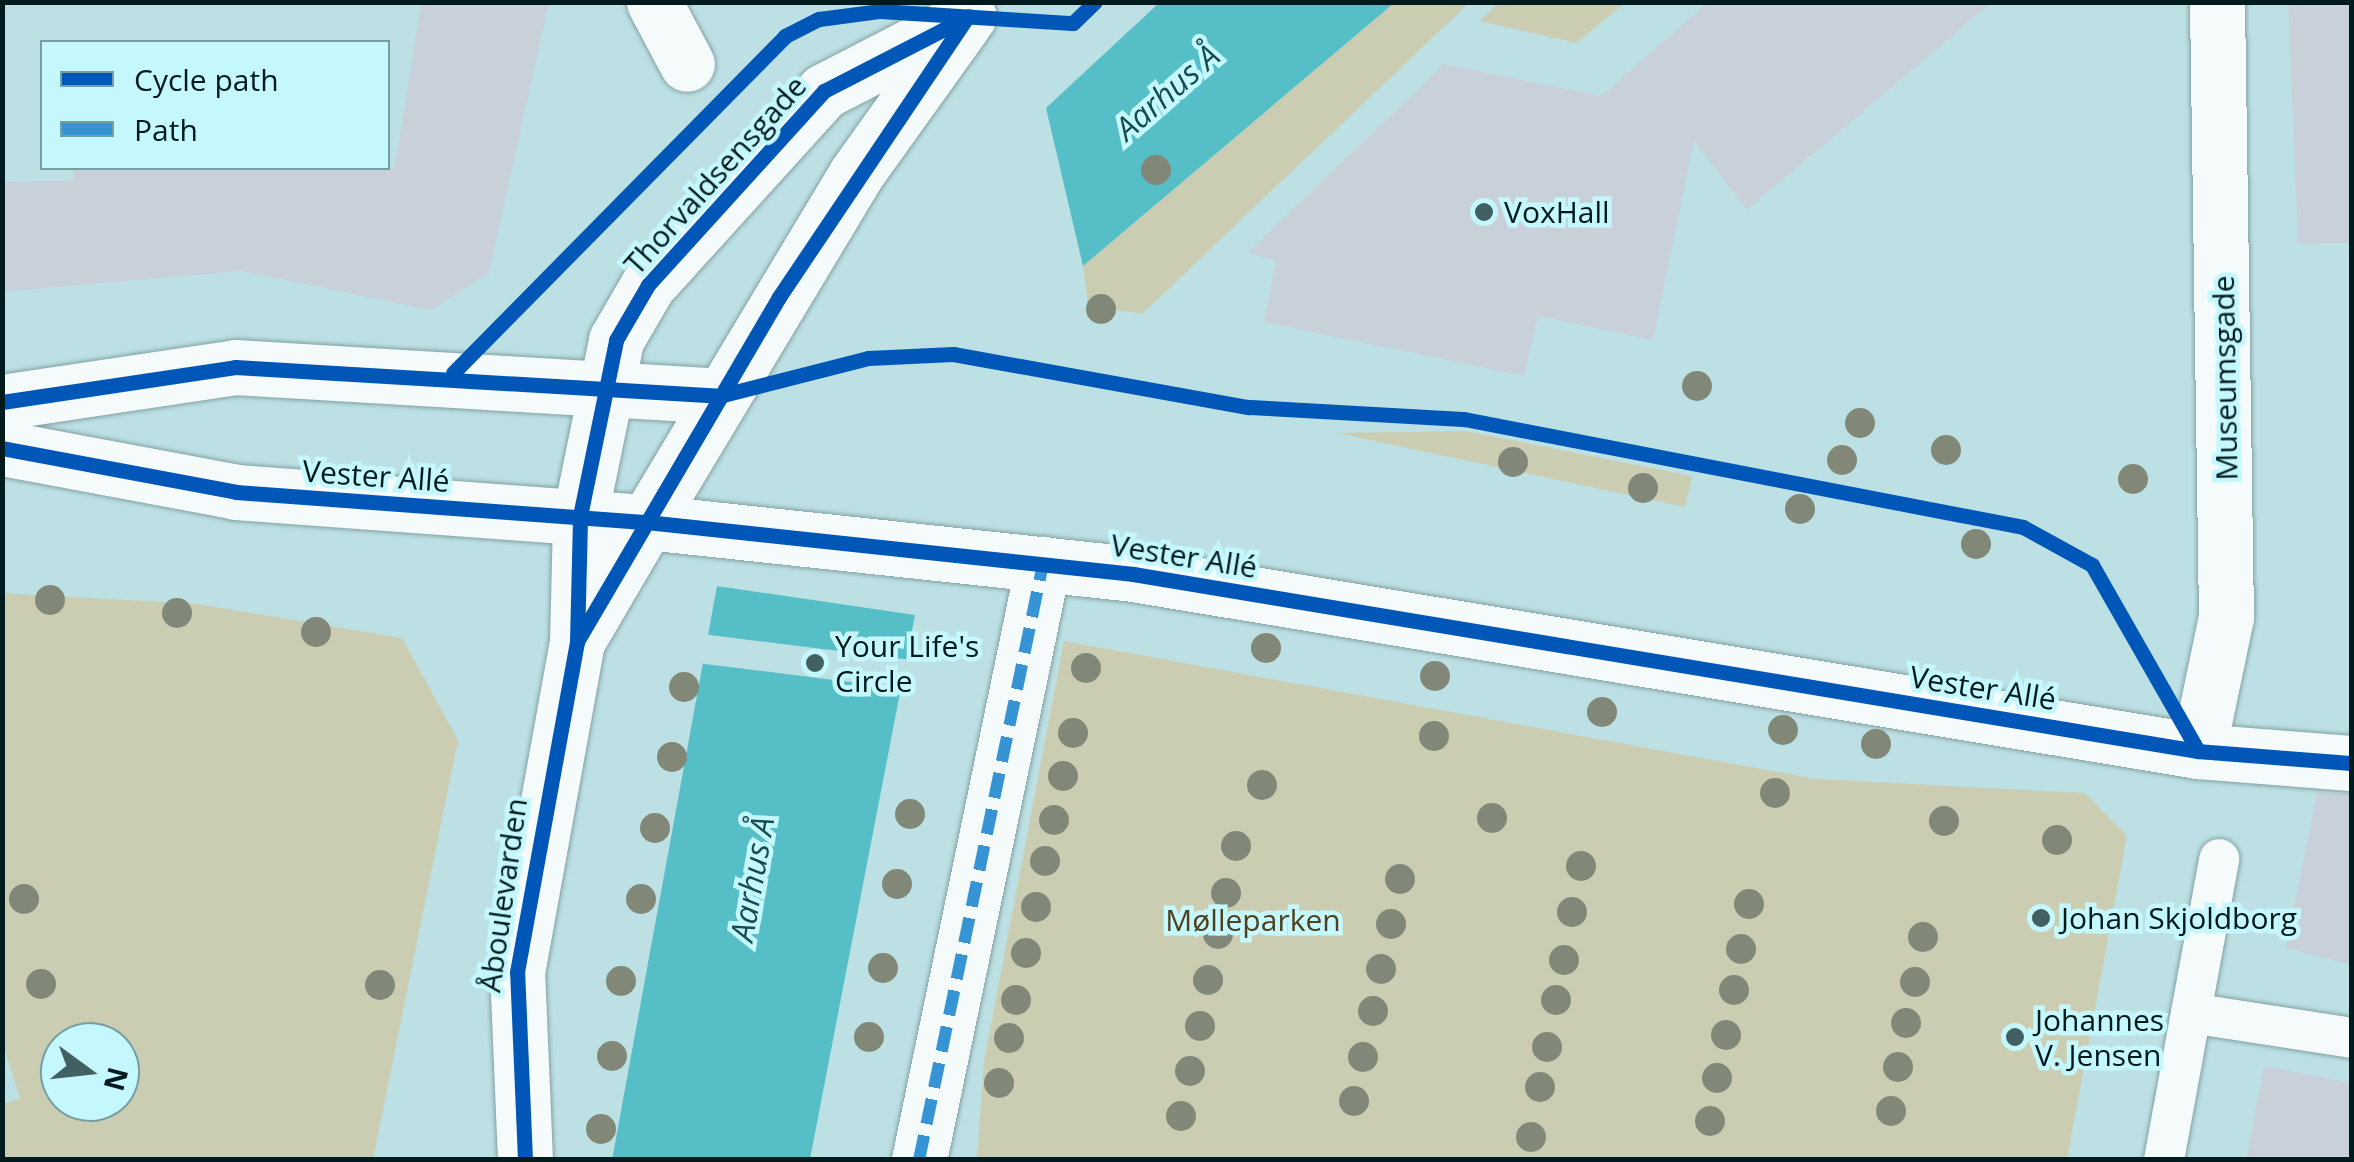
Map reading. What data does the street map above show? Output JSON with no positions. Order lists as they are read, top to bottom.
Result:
{
  "streets": {
    "street": [
      "Thorvaldsensgade",
      "Museumsgade",
      "Vester Allé",
      "Åboulevarden"
    ]
  },
  "crossings": [
    ["Thorvaldsensgade", "Vester Allé"],
    ["Thorvaldsensgade", "Åboulevarden"],
    ["Museumsgade", "Vester Allé"],
    ["Vester Allé", "Åboulevarden"]
  ],
  "water": ["Aarhus Å"],
  "parks": ["Mølleparken"],
  "places": [
    "VoxHall",
    "Your Life's Circle",
    "Johan Skjoldborg",
    "Johannes V. Jensen"
  ],
  "legend": ["Cycle path", "Path"],
  "north": "right"
}
